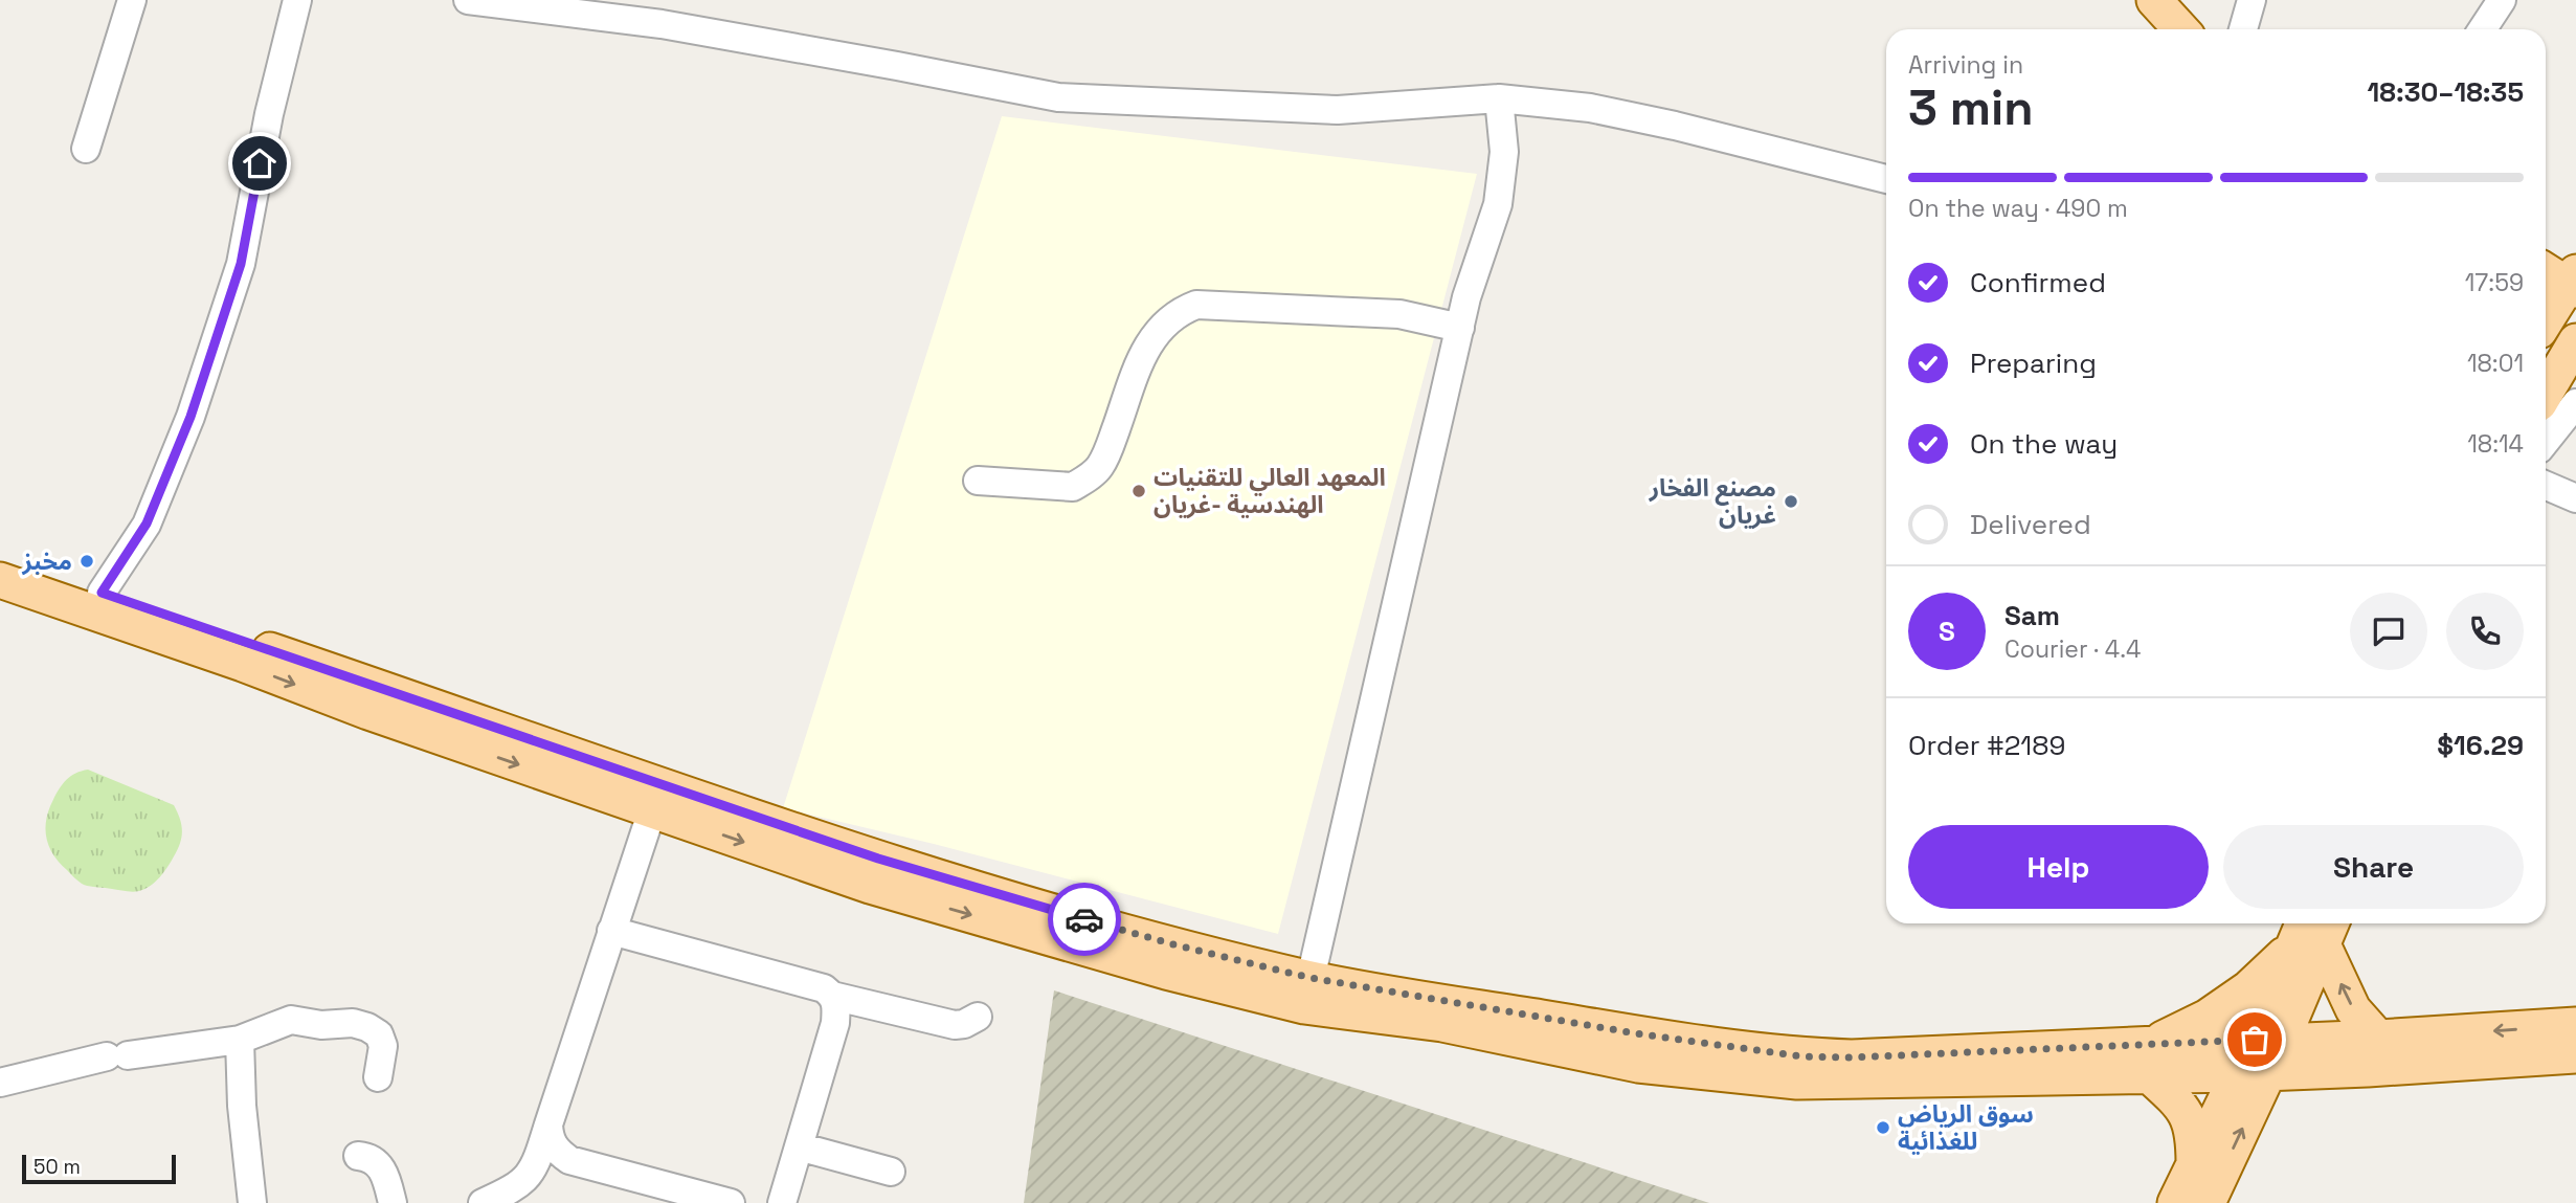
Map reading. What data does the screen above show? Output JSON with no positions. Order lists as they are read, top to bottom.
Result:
{
  "places": [
    "المعهد العالي للتقنيات الهندسية -غريان",
    "مصنع الفخار غريان",
    "مخبز",
    "سوق الرياض للغذائية"
  ],
  "scale_bar": "50 m",
  "page": {
    "heading": ["3 min", "Arriving in", "18:30–18:35"],
    "panel": [
      "Sam",
      "Courier · 4.4",
      "Order #2189",
      "$16.29"
    ],
    "bar": "On the way · 490 m",
    "list": [
      ["Confirmed", "17:59"],
      ["Preparing", "18:01"],
      ["On the way", "18:14"],
      "Delivered"
    ],
    "round": "S",
    "buttons": ["Help", "Share"],
    "scale": "50 m"
  }
}
